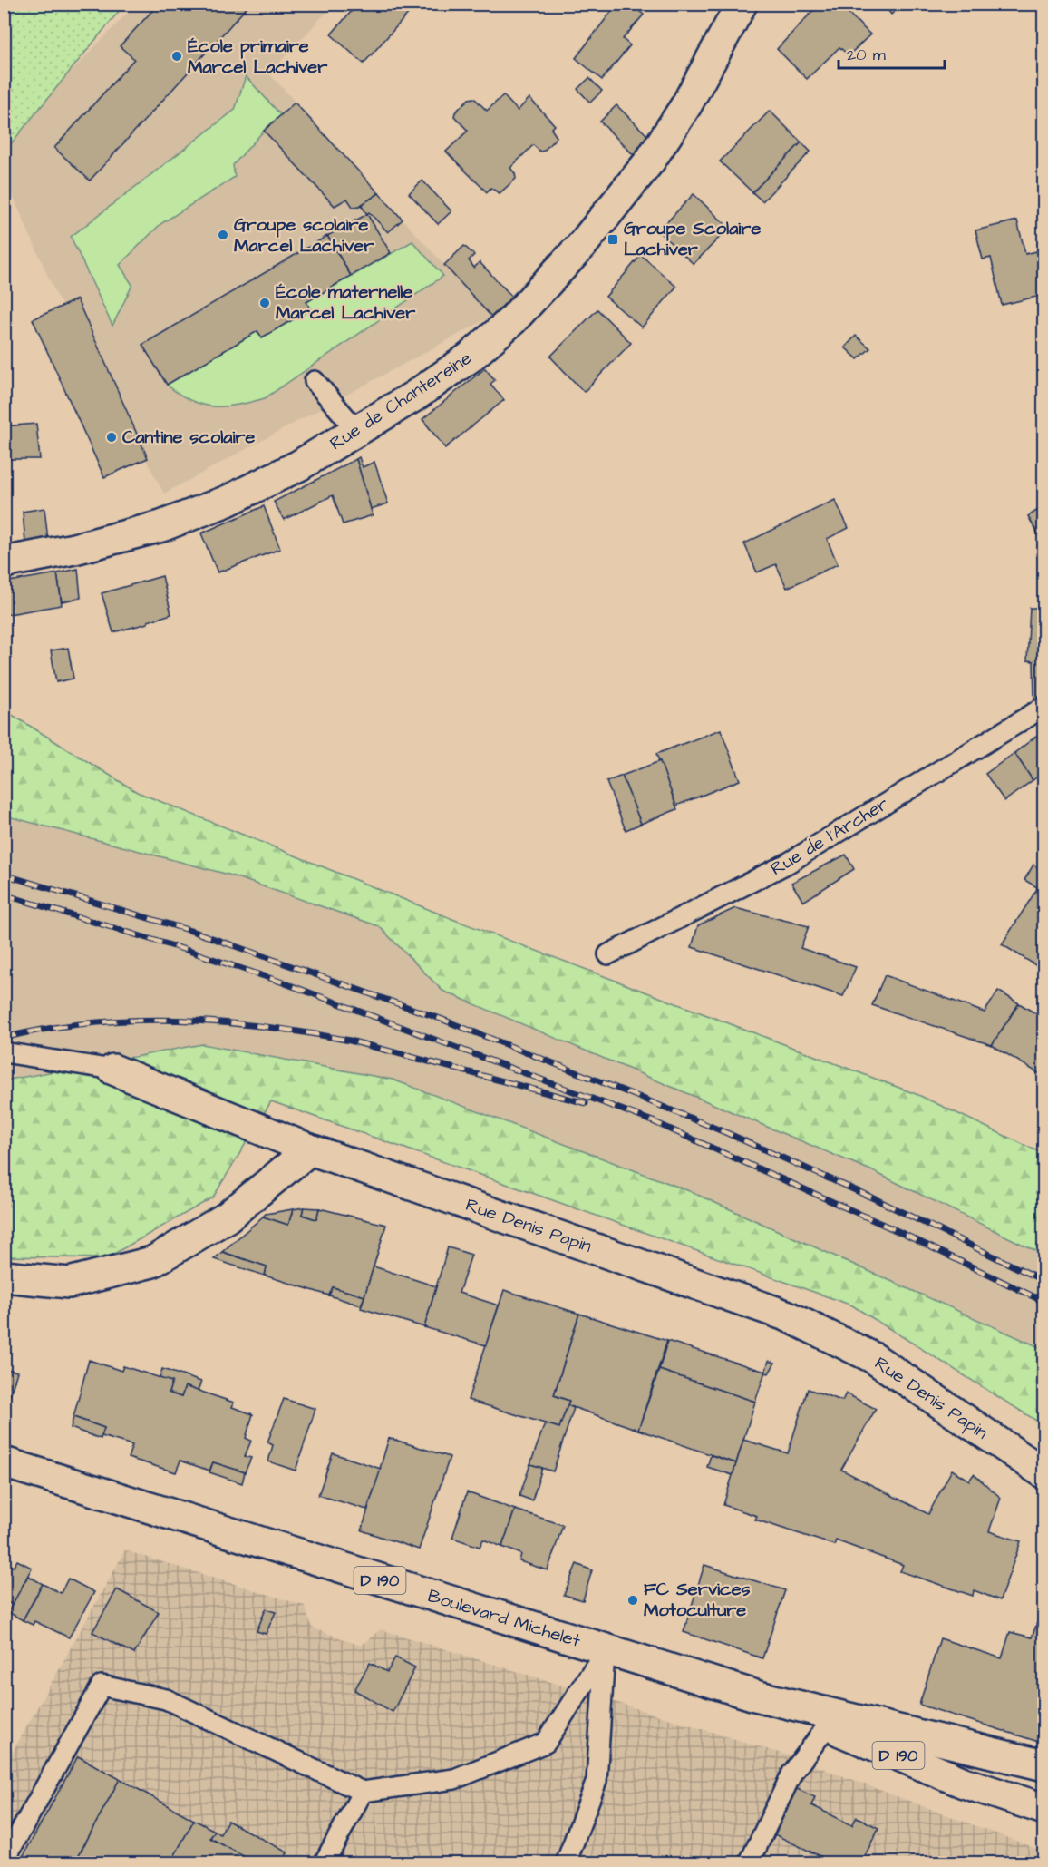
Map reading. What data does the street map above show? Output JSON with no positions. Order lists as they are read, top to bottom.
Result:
{
  "streets": {
    "street": [
      "Rue de Chantereine",
      "Rue Denis Papin",
      "D 190",
      "Boulevard Michelet"
    ],
    "lane": ["Rue de l'Archer"]
  },
  "places": {
    "other": [
      "École primaire Marcel Lachiver",
      "Groupe scolaire Marcel Lachiver",
      "École maternelle Marcel Lachiver",
      "Cantine scolaire",
      "FC Services Motoculture"
    ],
    "transit": ["Groupe Scolaire Lachiver"]
  },
  "scale_bar": "20 m"
}
